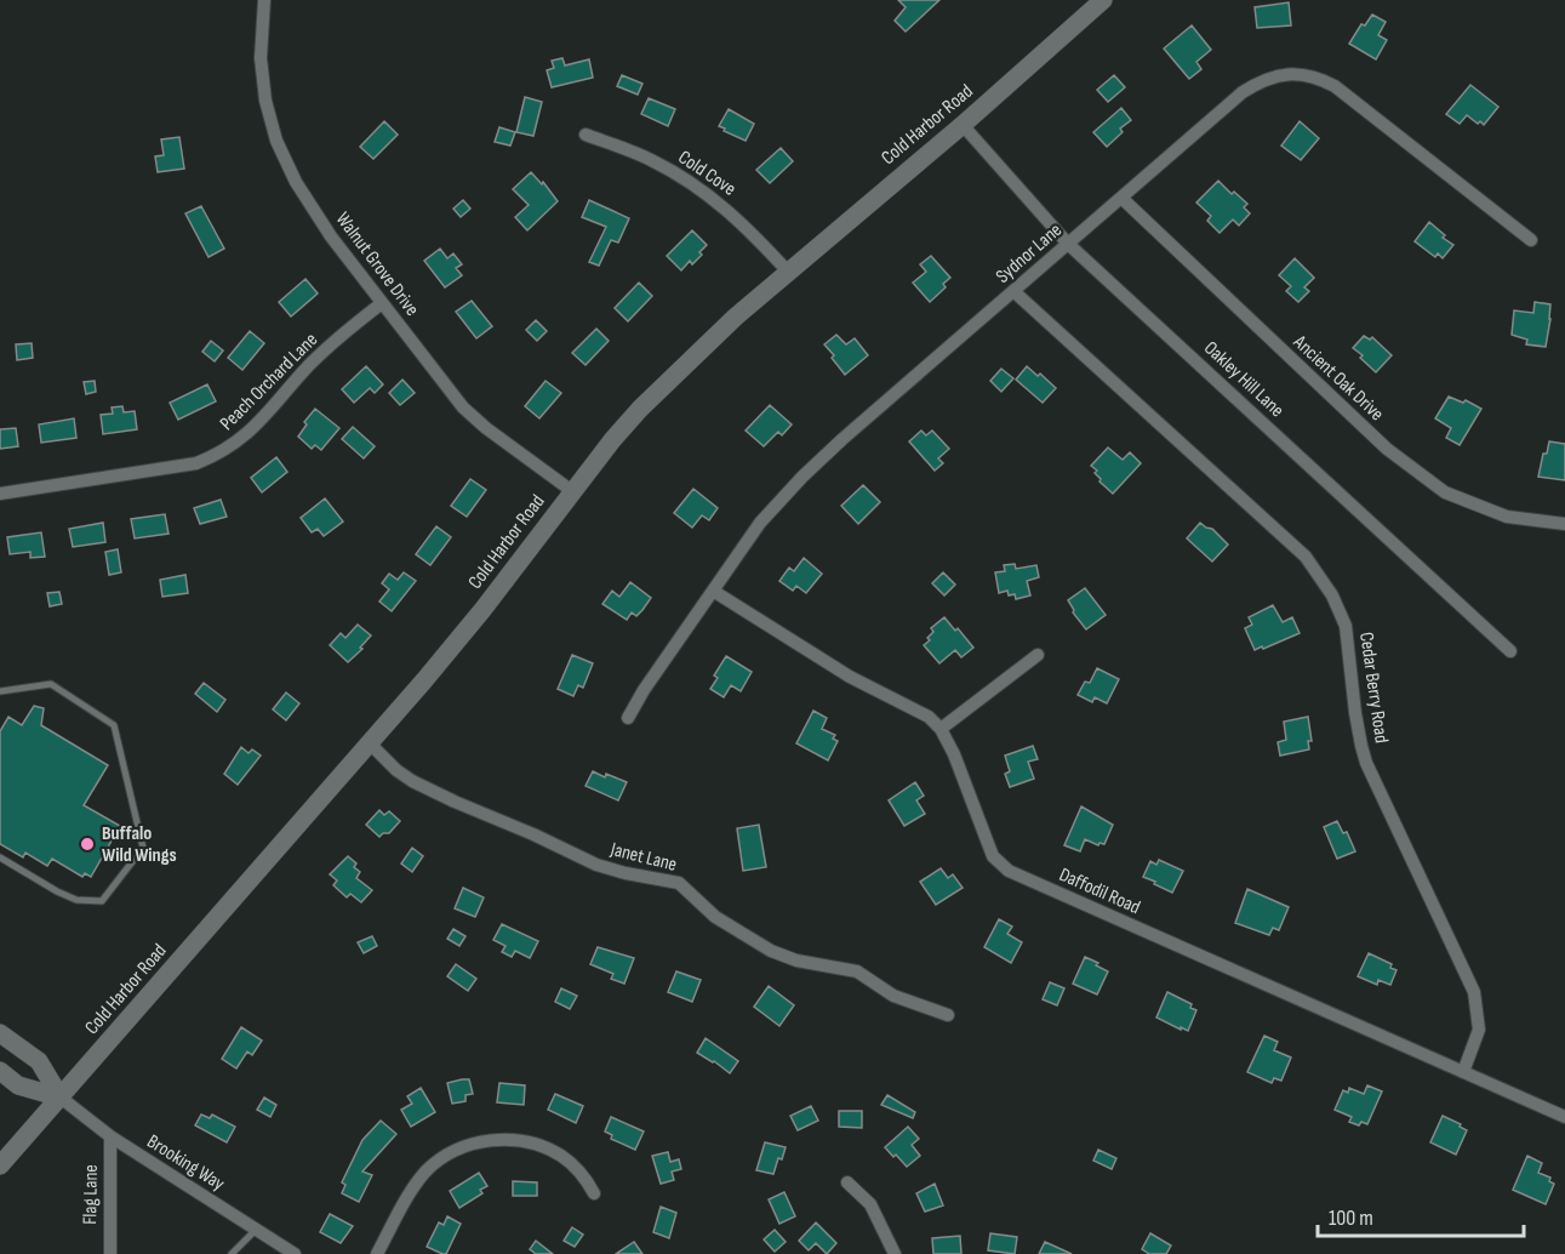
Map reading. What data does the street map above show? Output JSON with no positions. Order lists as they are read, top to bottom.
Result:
{
  "streets": {
    "main road": ["Cold Harbor Road"],
    "street": [
      "Cold Cove",
      "Sydnor Lane",
      "Walnut Grove Drive",
      "Ancient Oak Drive",
      "Oakley Hill Lane",
      "Peach Orchard Lane",
      "Cedar Berry Road",
      "Janet Lane",
      "Daffodil Road",
      "Brooking Way",
      "Flag Lane"
    ]
  },
  "crossings": [
    ["Cold Harbor Road", "Cold Cove"],
    ["Cold Harbor Road", "Walnut Grove Drive"],
    ["Cold Harbor Road", "Oakley Hill Lane"],
    ["Cold Harbor Road", "Janet Lane"],
    ["Cold Harbor Road", "Brooking Way"],
    ["Sydnor Lane", "Ancient Oak Drive"],
    ["Sydnor Lane", "Oakley Hill Lane"],
    ["Sydnor Lane", "Cedar Berry Road"],
    ["Sydnor Lane", "Daffodil Road"],
    ["Walnut Grove Drive", "Peach Orchard Lane"],
    ["Cedar Berry Road", "Daffodil Road"],
    ["Brooking Way", "Flag Lane"]
  ],
  "places": ["Buffalo Wild Wings"],
  "scale_bar": "100 m"
}
